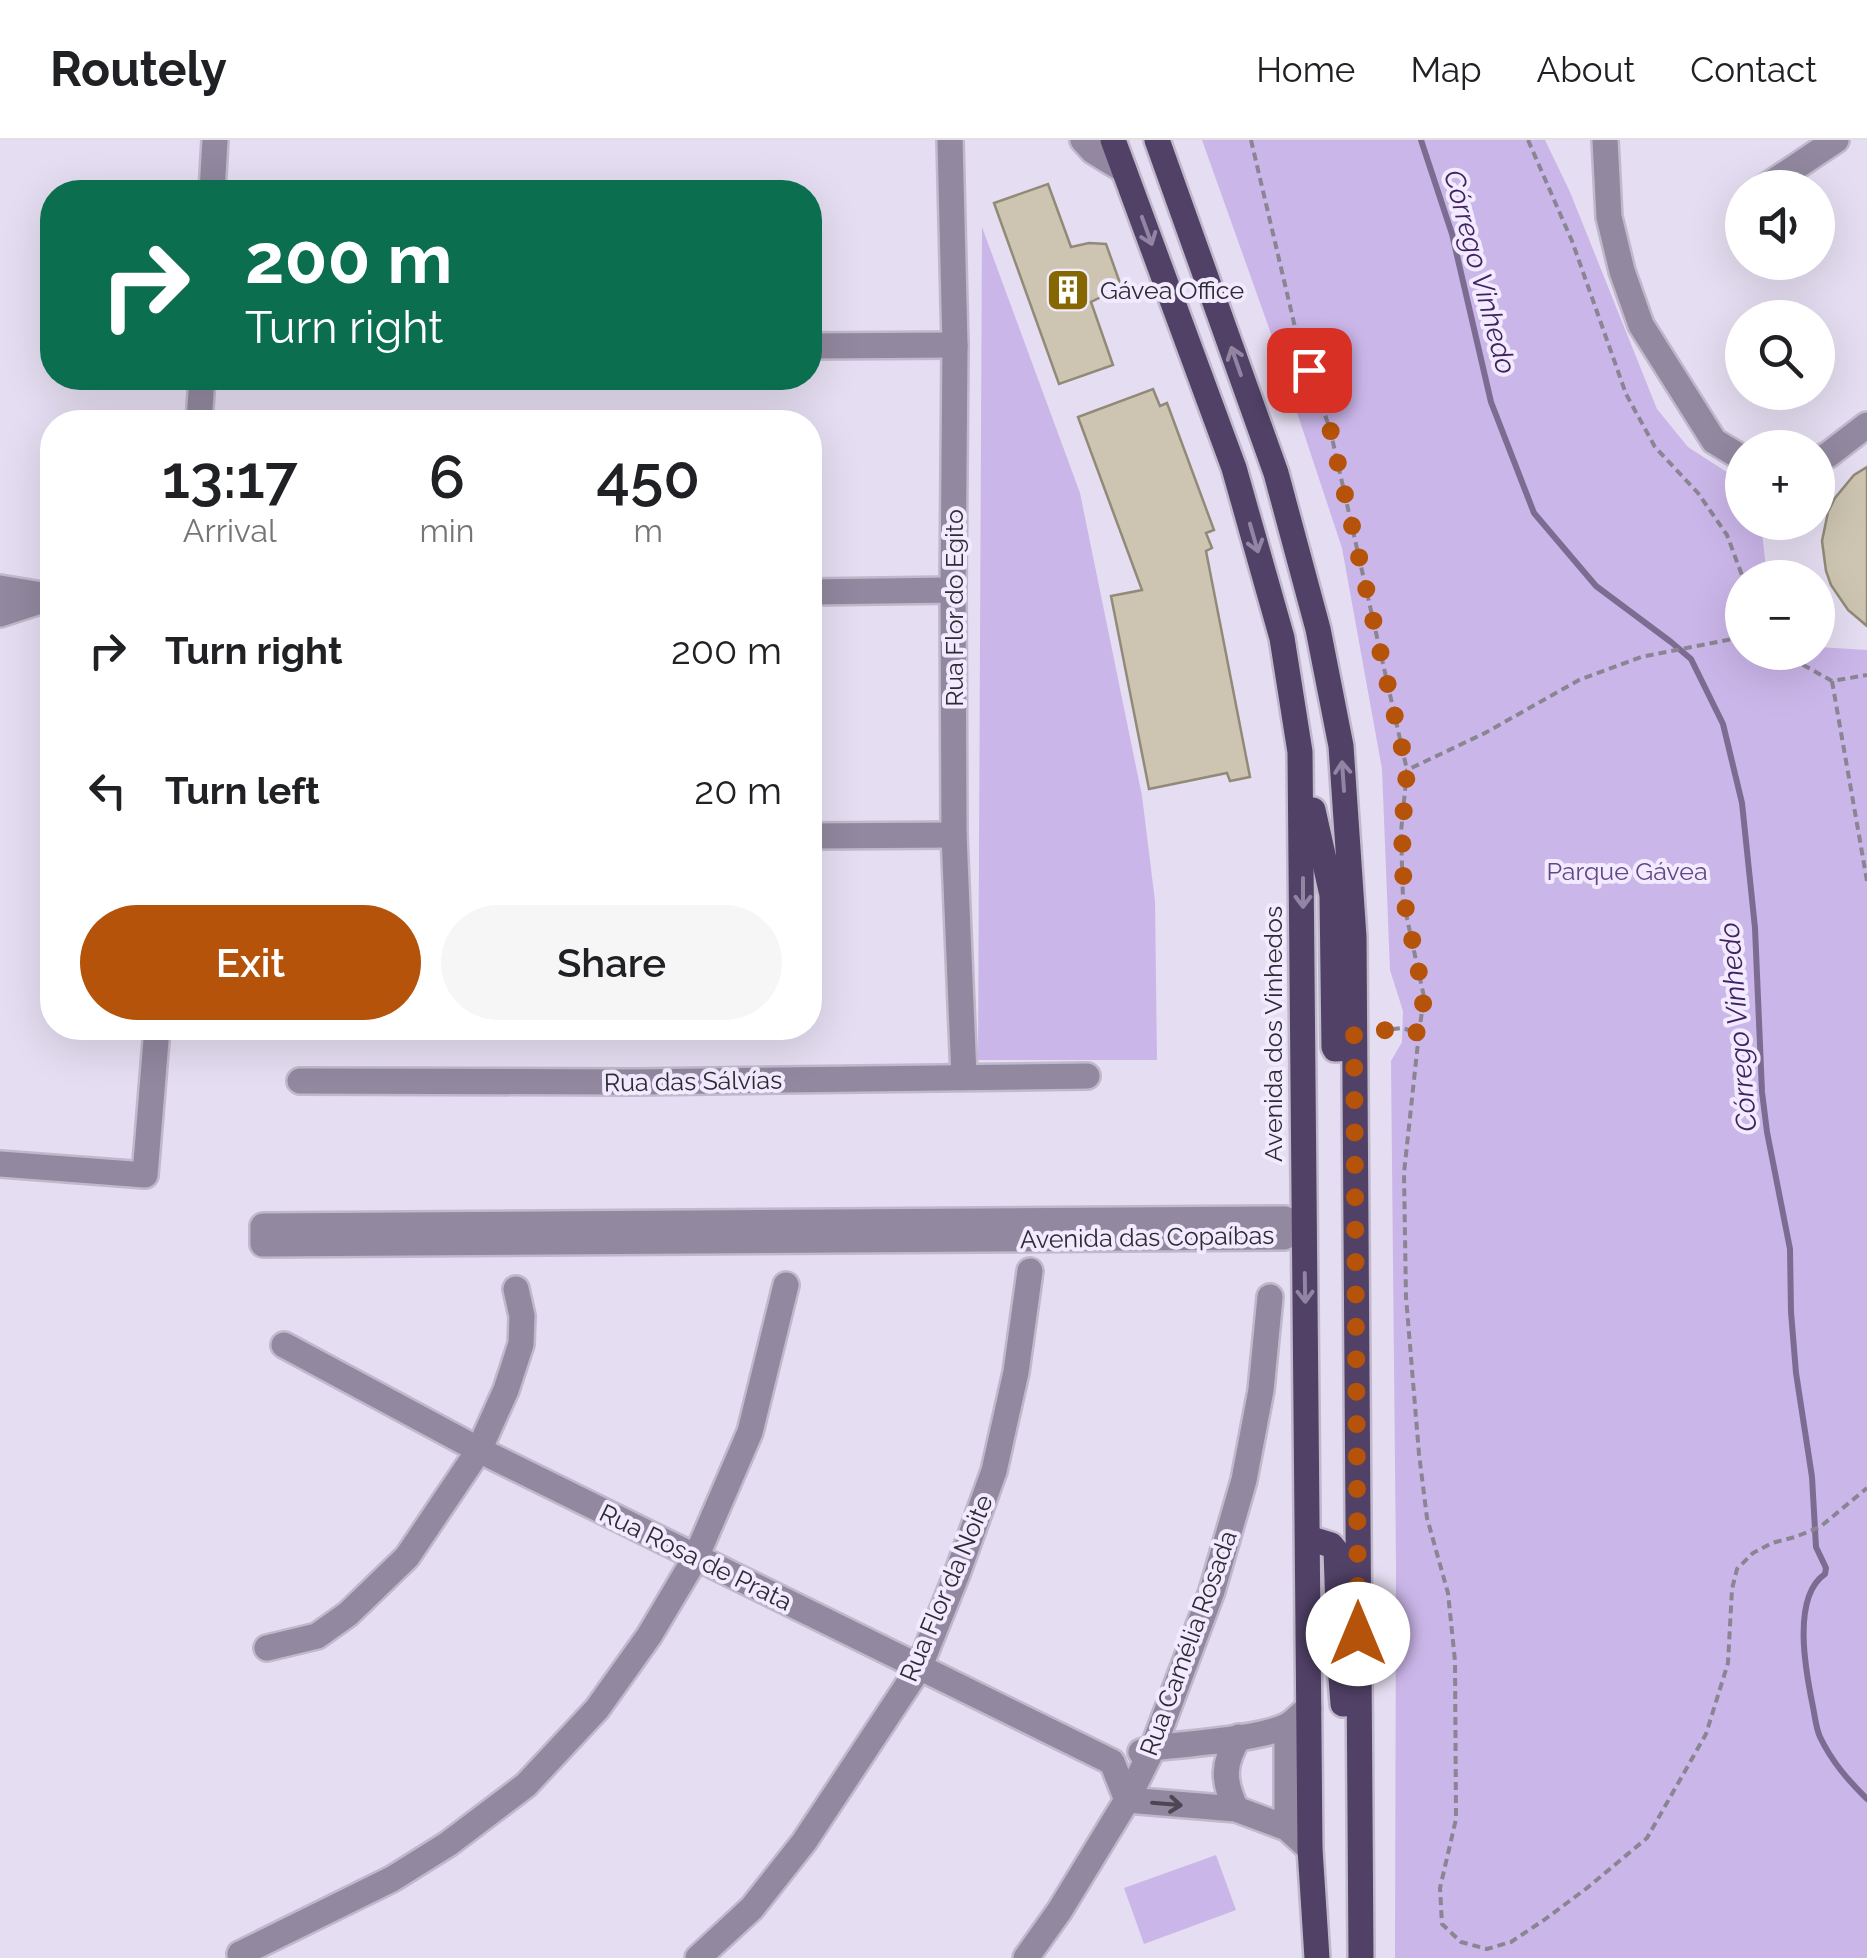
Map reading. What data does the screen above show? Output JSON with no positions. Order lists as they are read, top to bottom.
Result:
{
  "streets": {
    "main road": ["Avenida dos Vinhedos"],
    "street": [
      "Rua Flor do Egito",
      "Rua das Sálvías",
      "Avenida das Copaíbas",
      "Rua Rosa de Prata",
      "Rua Flor da Noite",
      "Rua Camélia Rosada"
    ]
  },
  "crossings": [
    ["Rua Flor do Egito", "Rua das Sálvías"],
    ["Avenida dos Vinhedos", "Avenida das Copaíbas"],
    ["Rua Rosa de Prata", "Rua Flor da Noite"]
  ],
  "water": ["Córrego Vinhedo"],
  "parks": ["Parque Gávea"],
  "places": {
    "building": ["Gávea Office"]
  },
  "page": {
    "header": "Routely",
    "nav": [
      "Home",
      "Map",
      "About",
      "Contact"
    ],
    "map_buttons": ["+", "−"],
    "turn": ["200 m", "Turn right"],
    "eta": [
      "13:17",
      "Arrival",
      "6",
      "min",
      "450",
      "m"
    ],
    "list": [
      {
        "name": "Turn right",
        "value": "200 m"
      },
      {
        "name": "Turn left",
        "value": "20 m"
      }
    ],
    "buttons": ["Exit", "Share"]
  }
}
